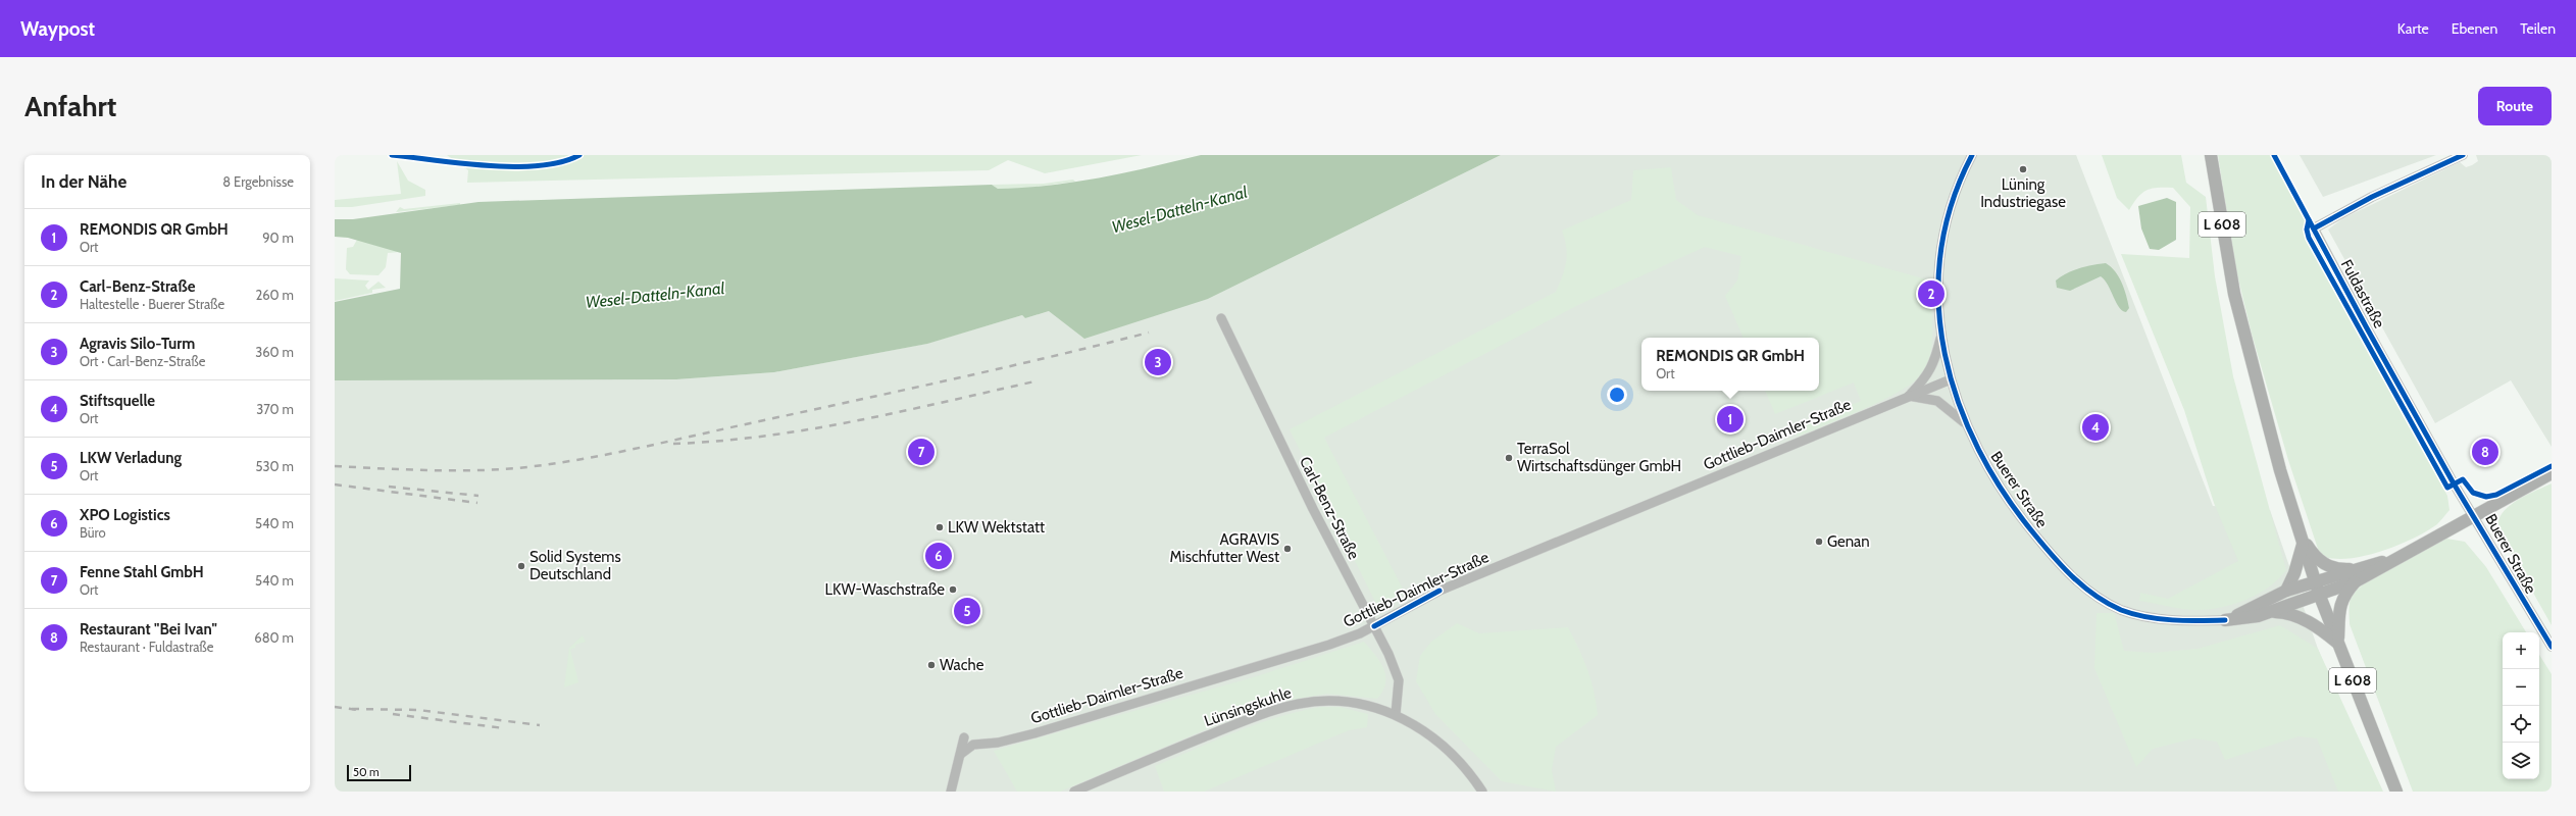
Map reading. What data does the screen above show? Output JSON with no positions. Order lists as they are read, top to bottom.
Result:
{
  "streets": {
    "main road": ["L 608", "Buerer Straße"],
    "street": [
      "Fuldastraße",
      "Gottlieb-Daimler-Straße",
      "Carl-Benz-Straße",
      "Lünsingskuhle"
    ]
  },
  "crossings": [
    ["Fuldastraße", "Buerer Straße"],
    ["Gottlieb-Daimler-Straße", "Buerer Straße"],
    ["Gottlieb-Daimler-Straße", "Carl-Benz-Straße"],
    ["Carl-Benz-Straße", "Lünsingskuhle"]
  ],
  "water": ["Wesel-Datteln-Kanal"],
  "places": [
    "Lüning Industriegase",
    "TerraSol Wirtschaftsdünger GmbH",
    "LKW Wektstatt",
    "Genan",
    "AGRAVIS Mischfutter West",
    "Solid Systems Deutschland",
    "LKW-Waschstraße",
    "Wache"
  ],
  "scale_bar": "50 m",
  "page": {
    "header": "Waypost",
    "nav": ["Karte", "Ebenen", "Teilen"],
    "buttons": "Route",
    "title": "Anfahrt",
    "heading": ["In der Nähe", "8 Ergebnisse"],
    "list": [
      {
        "mark": "1",
        "name": "REMONDIS QR GmbH",
        "note": "Ort",
        "value": "90 m"
      },
      {
        "mark": "2",
        "name": "Carl-Benz-Straße",
        "note": "Haltestelle · Buerer Straße",
        "value": "260 m"
      },
      {
        "mark": "3",
        "name": "Agravis Silo-Turm",
        "note": "Ort · Carl-Benz-Straße",
        "value": "360 m"
      },
      {
        "mark": "4",
        "name": "Stiftsquelle",
        "note": "Ort",
        "value": "370 m"
      },
      {
        "mark": "5",
        "name": "LKW Verladung",
        "note": "Ort",
        "value": "530 m"
      },
      {
        "mark": "6",
        "name": "XPO Logistics",
        "note": "Büro",
        "value": "540 m"
      },
      {
        "mark": "7",
        "name": "Fenne Stahl GmbH",
        "note": "Ort",
        "value": "540 m"
      },
      {
        "mark": "8",
        "name": "Restaurant \"Bei Ivan\"",
        "note": "Restaurant · Fuldastraße",
        "value": "680 m"
      }
    ],
    "pins": [
      "2",
      "3",
      "1",
      "4",
      "7",
      "8",
      "6",
      "5"
    ],
    "popup": ["REMONDIS QR GmbH", "Ort"],
    "map_buttons": ["+", "−"],
    "scale": "50 m"
  }
}
